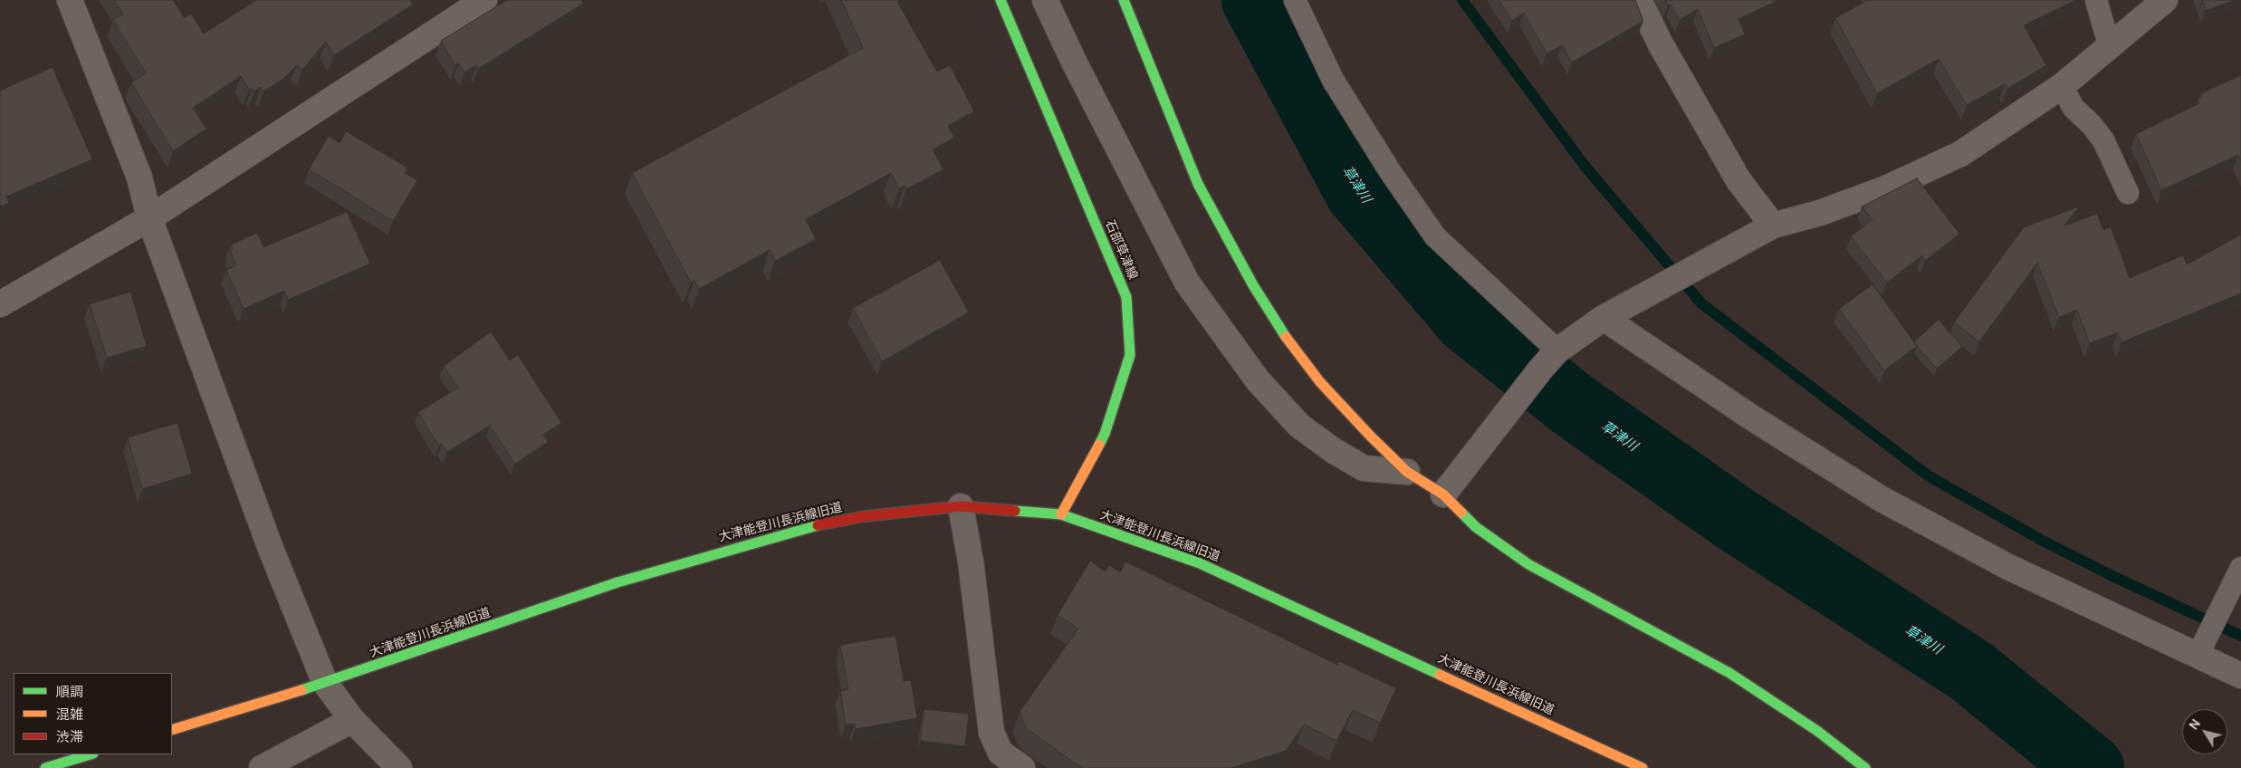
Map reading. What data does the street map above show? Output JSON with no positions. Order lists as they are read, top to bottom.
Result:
{
  "streets": {
    "street": ["石部草津線", "大津能登川長浜線旧道"]
  },
  "crossings": [
    ["石部草津線", "大津能登川長浜線旧道"]
  ],
  "water": ["草津川"],
  "legend": ["順調", "混雑", "渋滞"],
  "north": "top left"
}
